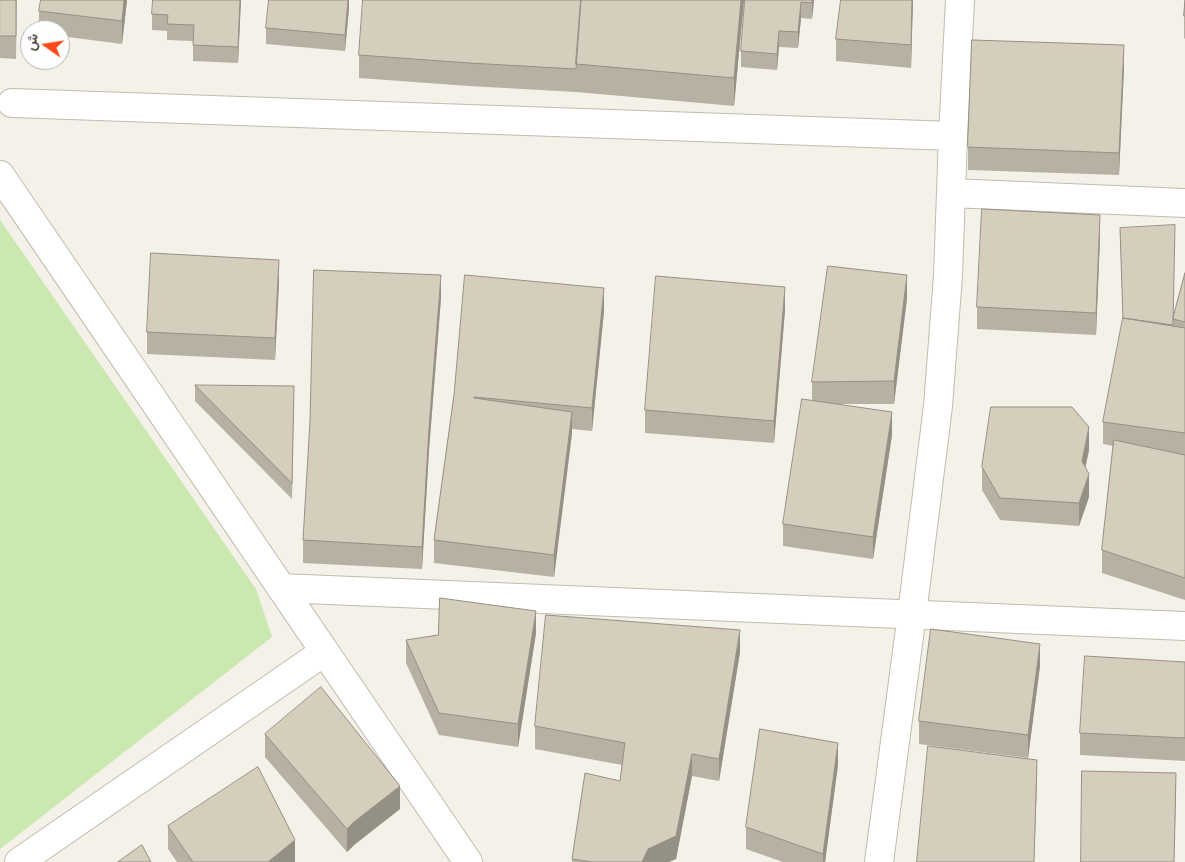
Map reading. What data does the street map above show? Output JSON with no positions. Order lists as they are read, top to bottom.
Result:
{
  "north": "left"
}
